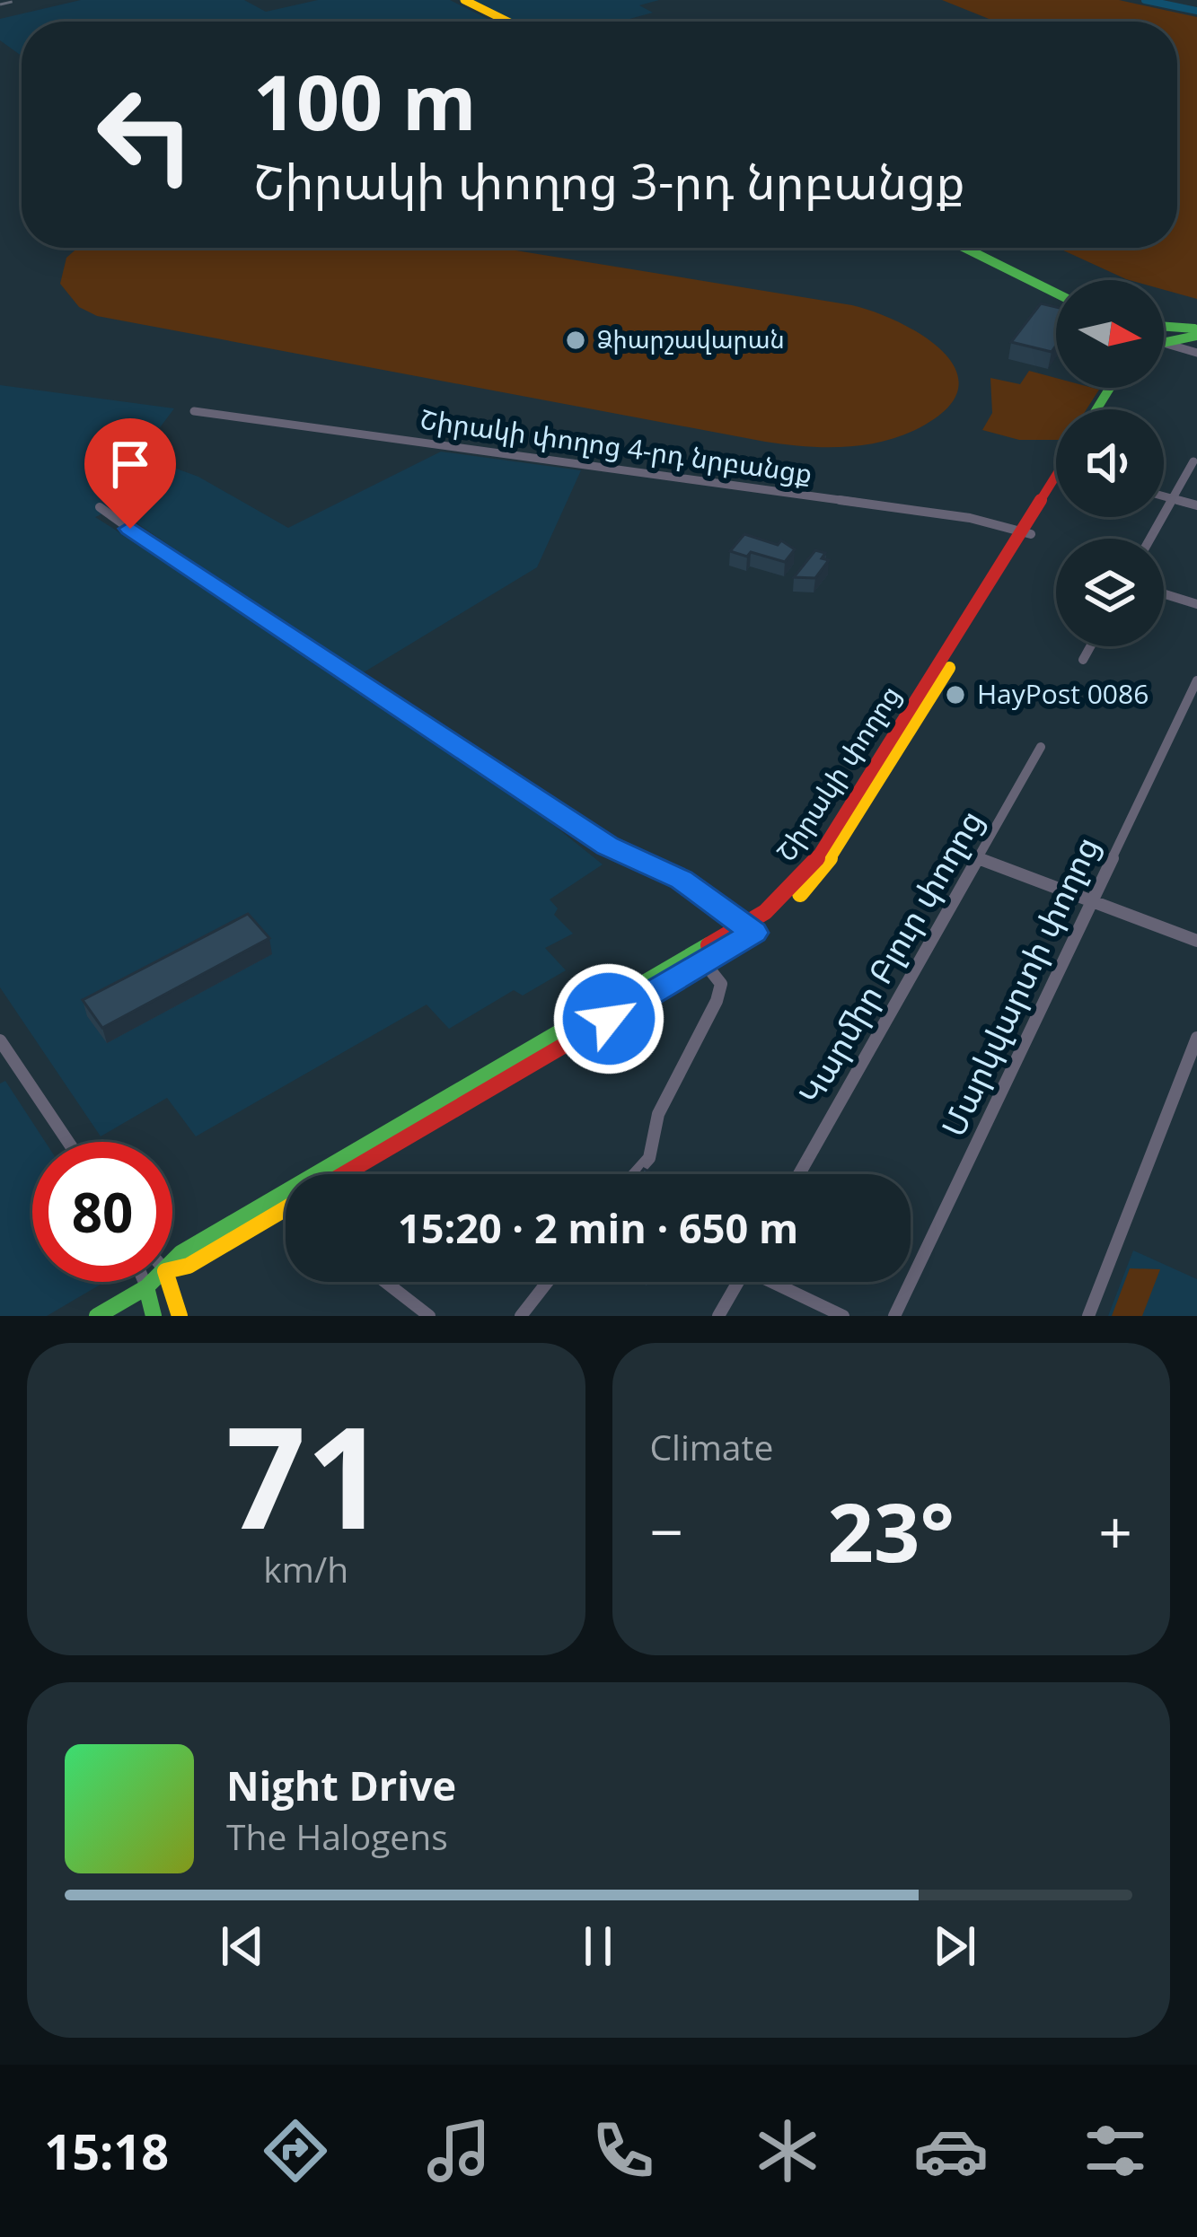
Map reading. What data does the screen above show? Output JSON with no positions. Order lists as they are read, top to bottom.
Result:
{
  "streets": {
    "main road": ["Շիրակի փողոց"],
    "street": ["Շիրակի փողոց 4-րդ նրբանցք", "Կարմիր Բլուր փողոց", "Մարկվարտի փողոց"]
  },
  "crossings": [
    ["Շիրակի փողոց 4-րդ նրբանցք", "Շիրակի փողոց"]
  ],
  "places": ["Ձիարշավարան", "HayPost 0086"],
  "north": "right",
  "page": {
    "turn": ["100 m", "Շիրակի փողոց 3-րդ նրբանցք"],
    "limit": "80",
    "trip": "15:20 · 2 min · 650 m",
    "tile": [
      ["71", "km/h"],
      "Climate"
    ],
    "heat": ["−", "23°", "+"],
    "song": ["Night Drive", "The Halogens"],
    "tabs": "15:18"
  }
}
